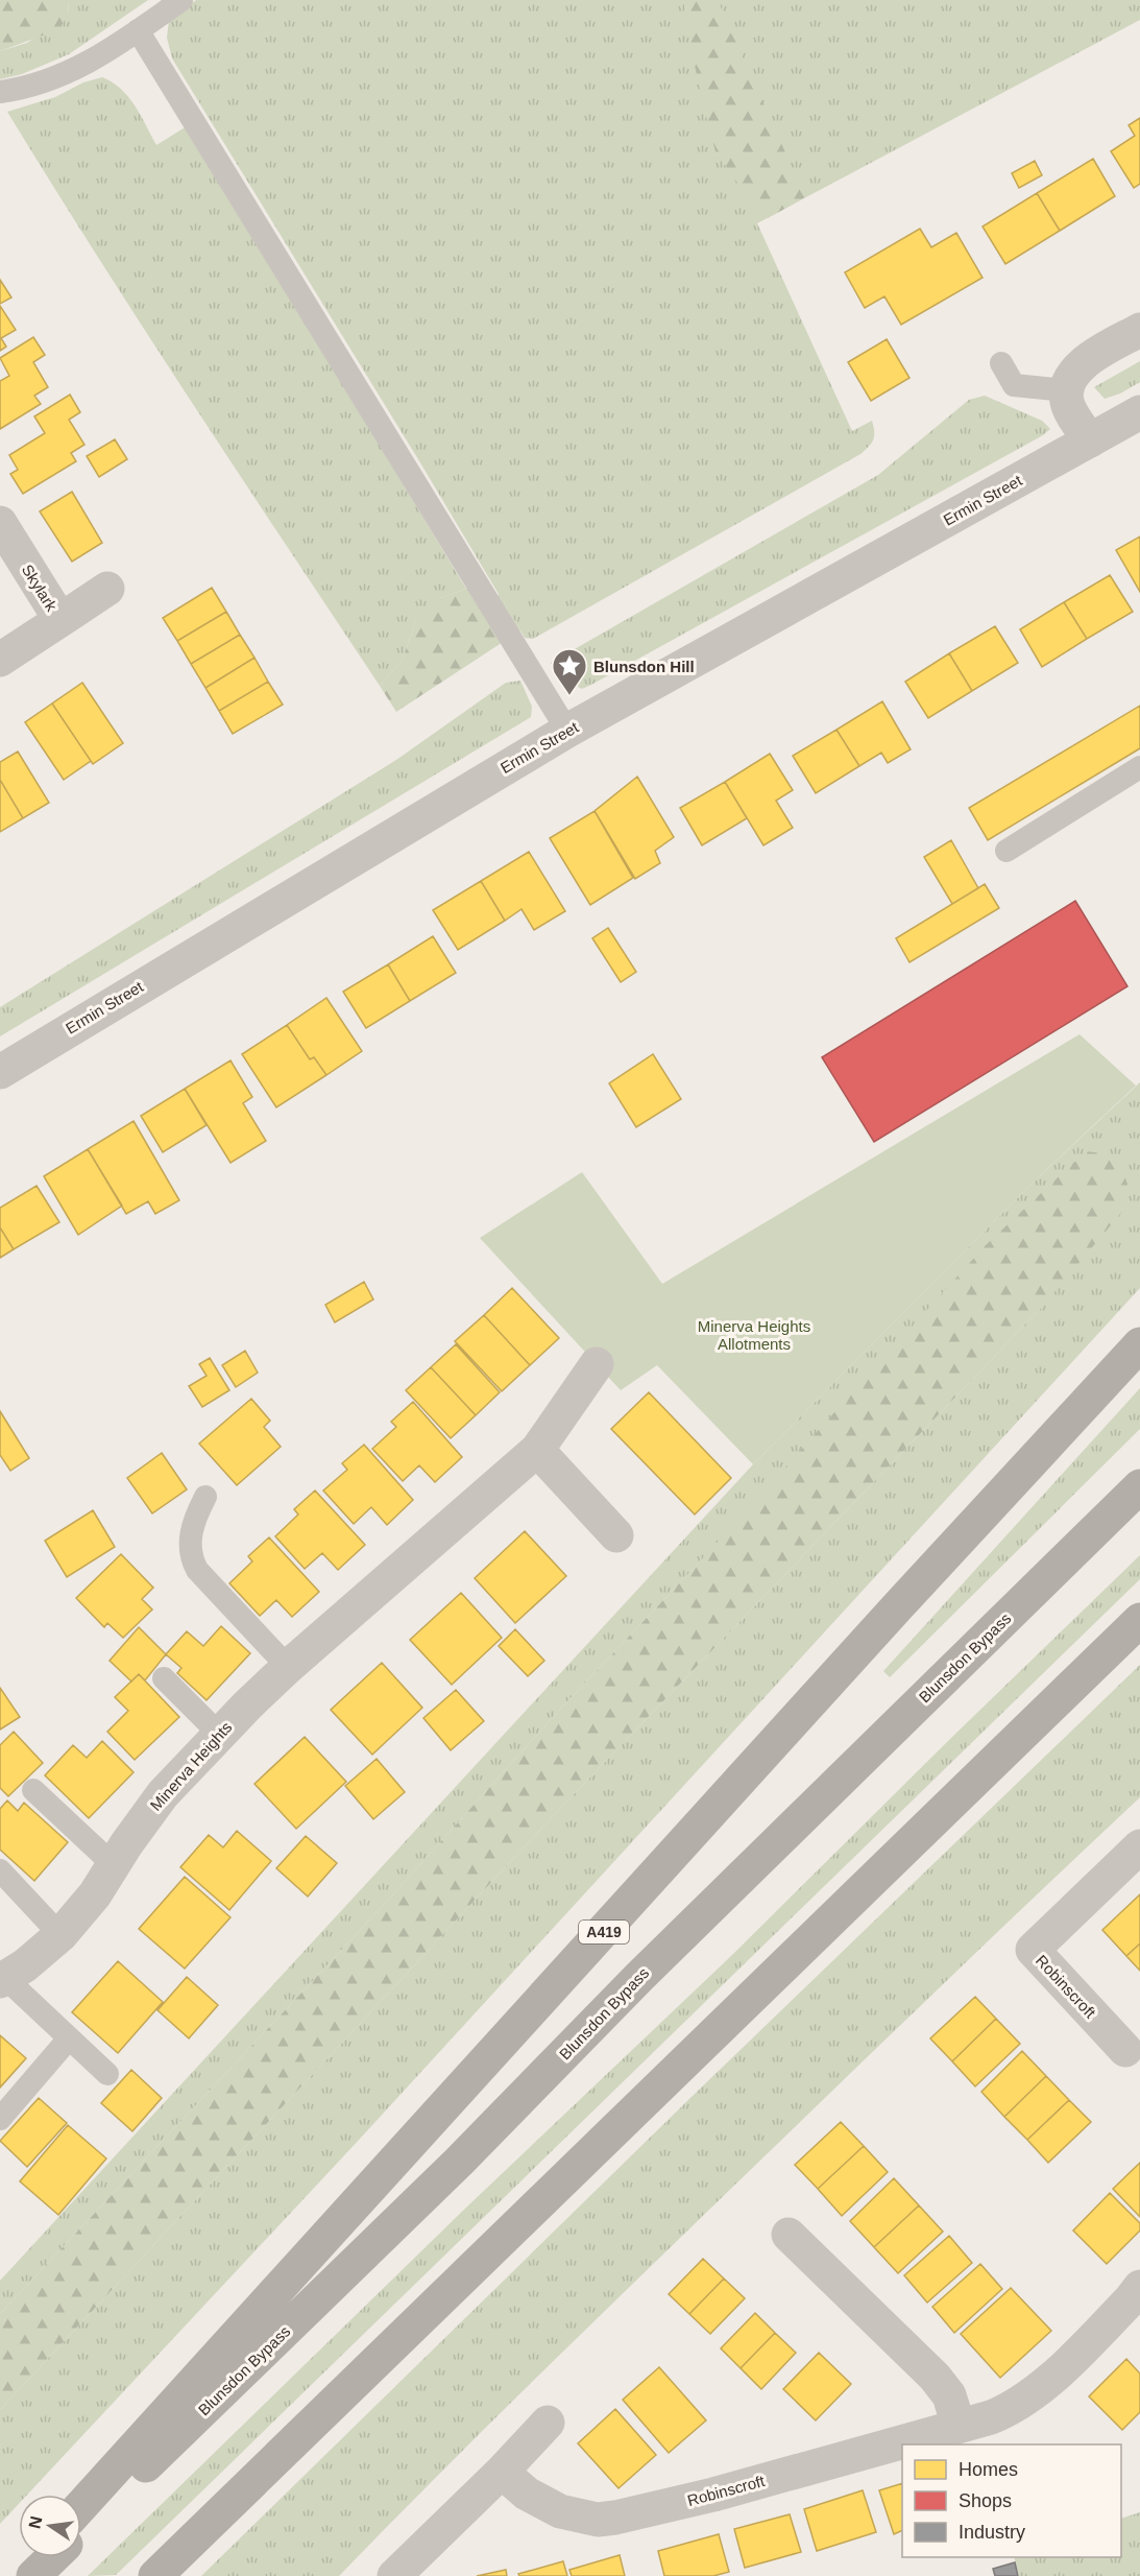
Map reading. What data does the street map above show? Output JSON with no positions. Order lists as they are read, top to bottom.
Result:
{
  "streets": {
    "highway": ["Blunsdon Bypass", "A419"],
    "street": [
      "Ermin Street",
      "Skylark",
      "Minerva Heights",
      "Robinscroft"
    ]
  },
  "parks": ["Minerva Heights Allotments"],
  "places": {
    "place": ["Blunsdon Hill"]
  },
  "legend": ["Homes", "Shops", "Industry"],
  "north": "left"
}
